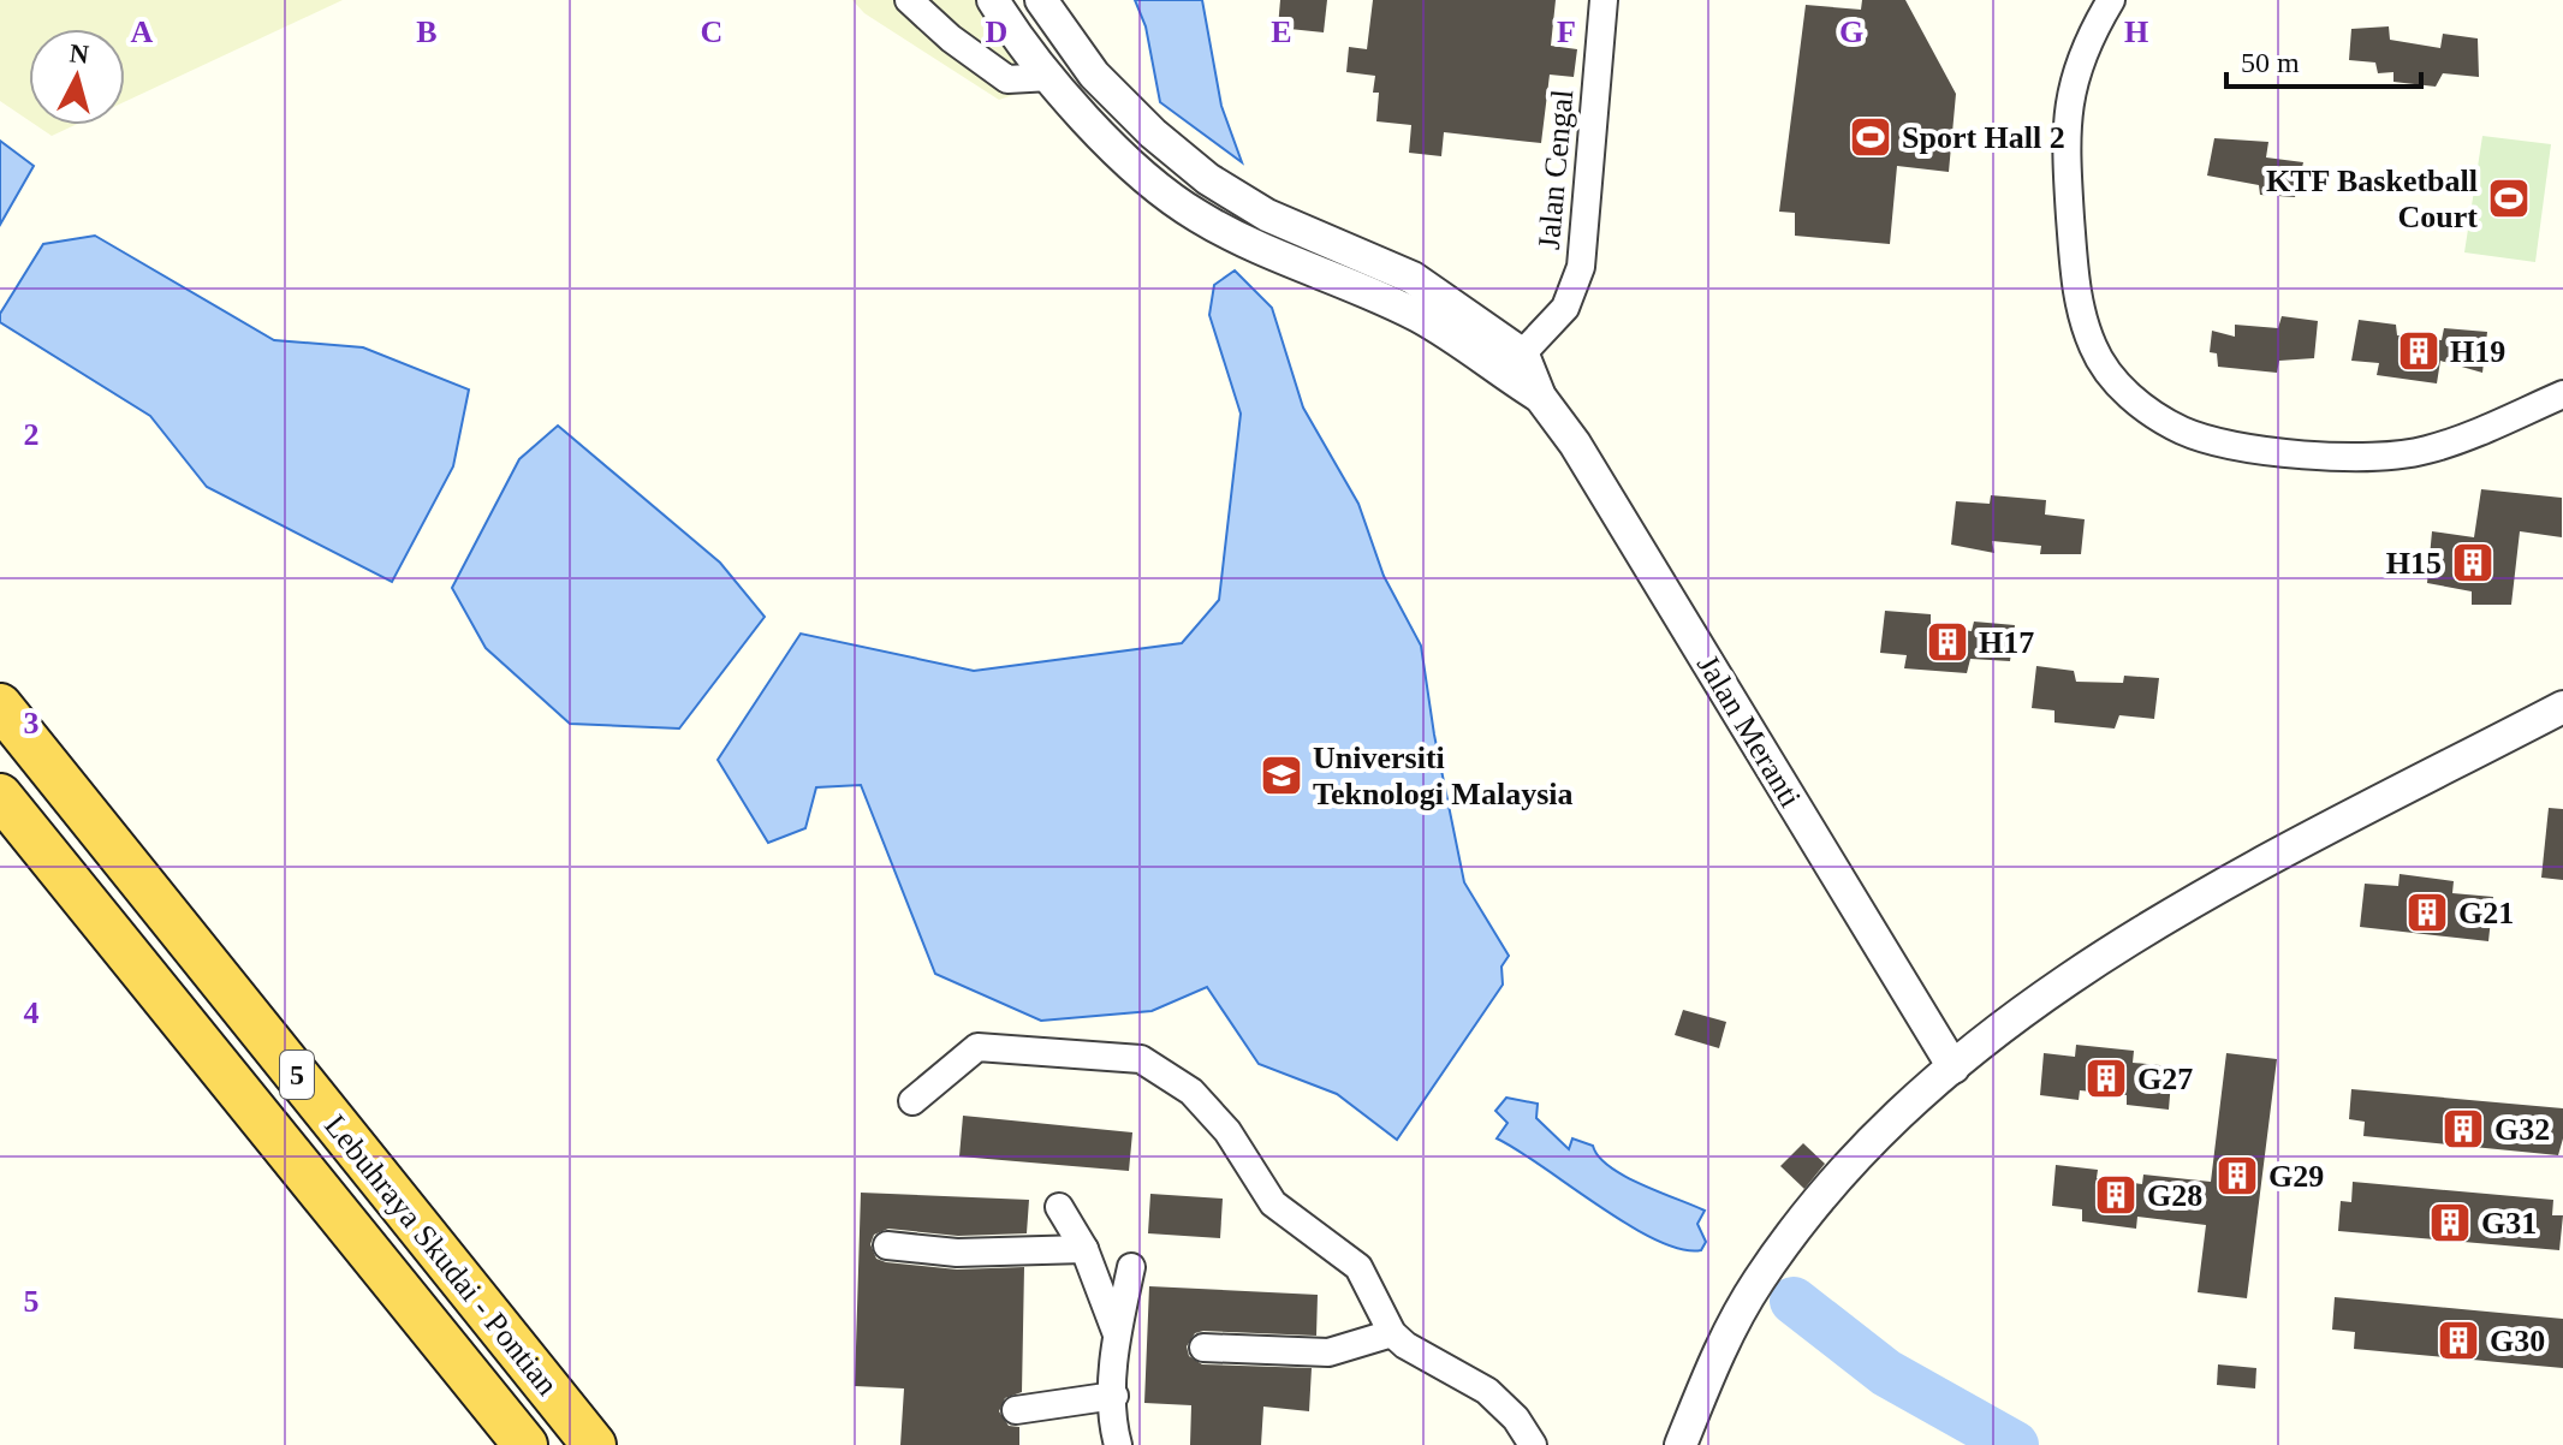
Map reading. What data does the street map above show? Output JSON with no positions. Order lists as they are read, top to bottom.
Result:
{
  "streets": {
    "highway": ["5", "Lebuhraya Skudai - Pontian"],
    "street": ["Jalan Cengal", "Jalan Meranti"]
  },
  "crossings": [
    ["Jalan Cengal", "Jalan Meranti"]
  ],
  "places": {
    "sports": ["Sport Hall 2", "KTF Basketball Court"],
    "building": [
      "H19",
      "H15",
      "H17",
      "G21",
      "G27",
      "G32",
      "G29",
      "G28",
      "G31",
      "G30"
    ],
    "school or university": ["Universiti Teknologi Malaysia"]
  },
  "scale_bar": "50 m",
  "north": "top",
  "grid": {
    "columns": [
      "A",
      "B",
      "C",
      "D",
      "E",
      "F",
      "G",
      "H"
    ],
    "rows": [
      "2",
      "3",
      "4",
      "5"
    ]
  }
}
